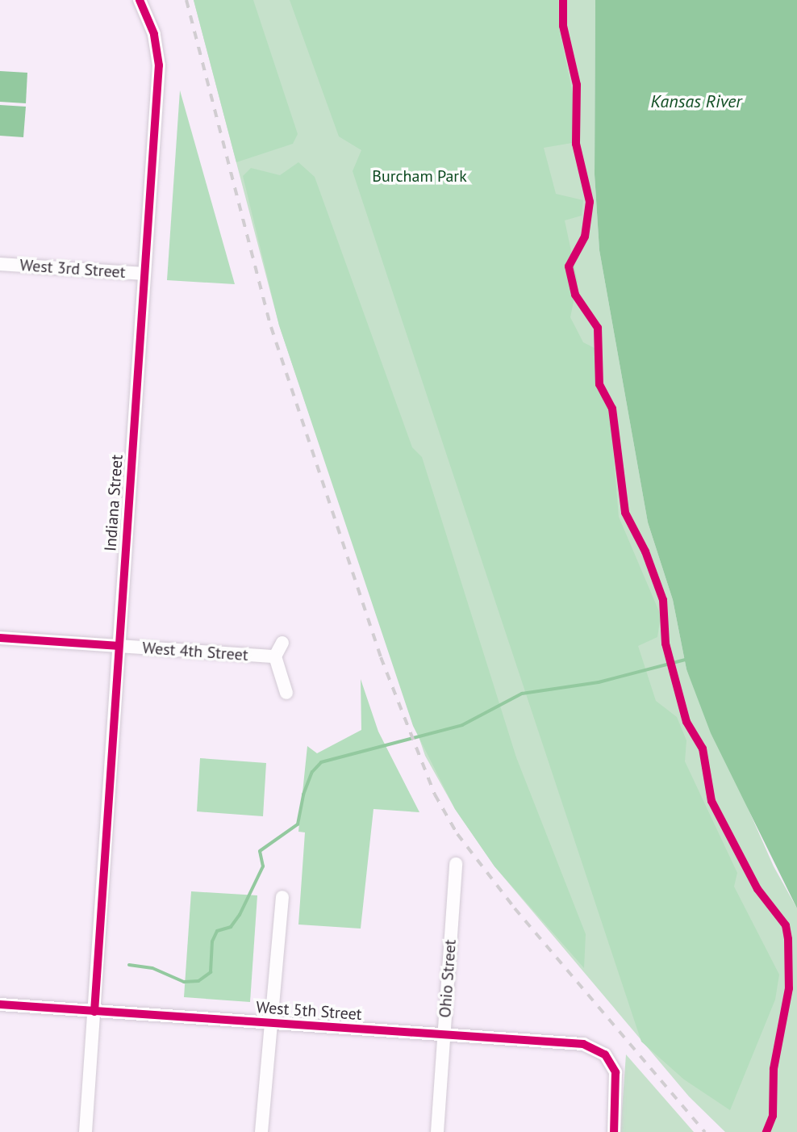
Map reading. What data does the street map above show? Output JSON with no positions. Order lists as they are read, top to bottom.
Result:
{
  "streets": {
    "street": [
      "West 3rd Street",
      "Indiana Street",
      "West 4th Street",
      "Ohio Street",
      "West 5th Street"
    ]
  },
  "crossings": [
    ["West 3rd Street", "Indiana Street"],
    ["Indiana Street", "West 4th Street"],
    ["Indiana Street", "West 5th Street"],
    ["Ohio Street", "West 5th Street"]
  ],
  "water": ["Kansas River"],
  "parks": ["Burcham Park"]
}
